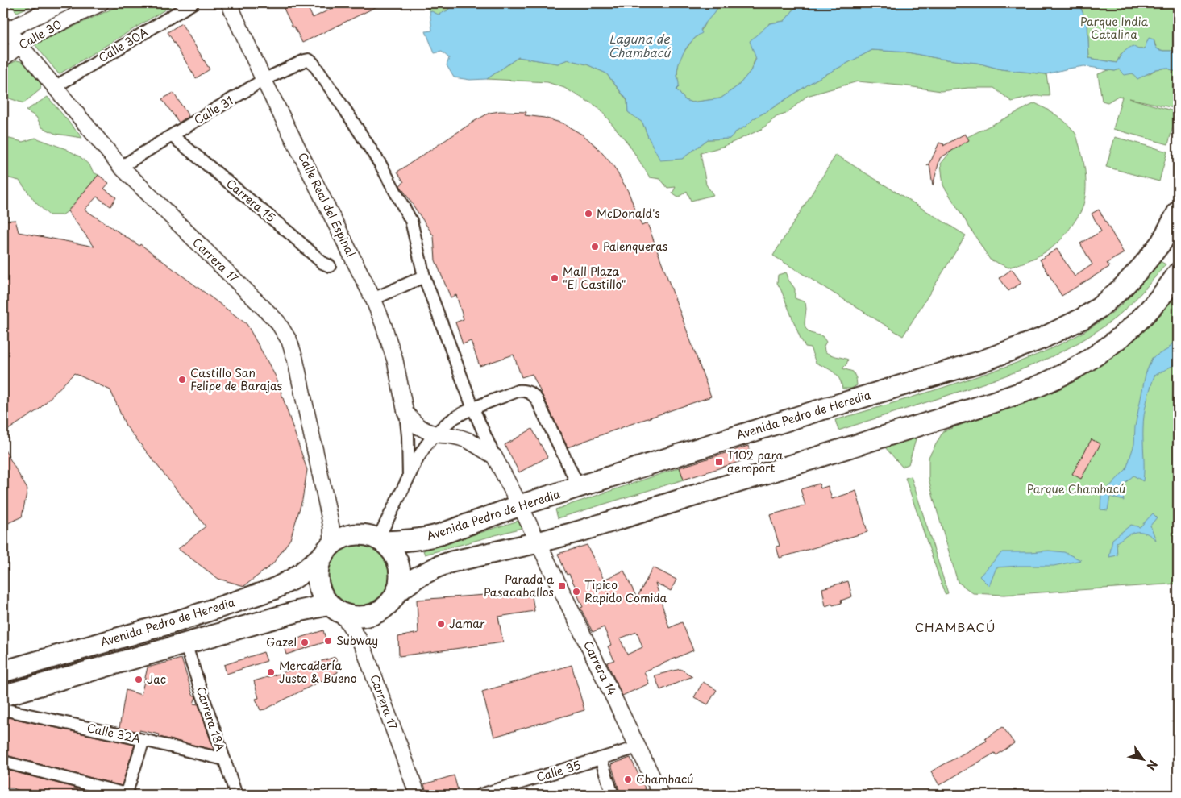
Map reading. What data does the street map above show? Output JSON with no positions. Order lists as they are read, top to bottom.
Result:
{
  "streets": {
    "highway": ["Avenida Pedro de Heredia"],
    "main road": [
      "Calle 30",
      "Calle Real del Espinal",
      "Carrera 17",
      "Carrera 14"
    ],
    "street": [
      "Calle 30A",
      "Calle 31",
      "Carrera 15",
      "Carrera 18A",
      "Calle 32A",
      "Calle 35"
    ]
  },
  "crossings": [
    ["Calle 30", "Carrera 17"],
    ["Calle 30A", "Carrera 17"],
    ["Calle 31", "Carrera 15"],
    ["Calle 31", "Calle Real del Espinal"],
    ["Calle 31", "Carrera 17"],
    ["Calle Real del Espinal", "Carrera 17"],
    ["Calle Real del Espinal", "Avenida Pedro de Heredia"],
    ["Carrera 17", "Avenida Pedro de Heredia"],
    ["Carrera 14", "Calle 35"],
    ["Carrera 18A", "Calle 32A"]
  ],
  "districts": ["CHAMBACÚ"],
  "water": ["Laguna de Chambacú"],
  "parks": ["Parque India Catalina", "Parque Chambacú"],
  "places": {
    "other": [
      "McDonald's",
      "Palenqueras",
      "Mall Plaza \"El Castillo\"",
      "Castillo San Felipe de Barajas",
      "Tipico Rapido Comida",
      "Jamar",
      "Subway",
      "Gazel",
      "Mercadería Justo & Bueno",
      "Jac",
      "Chambacú"
    ],
    "transit": ["T102 para aeroport", "Parada a Pasacaballos"]
  },
  "north": "bottom right"
}
